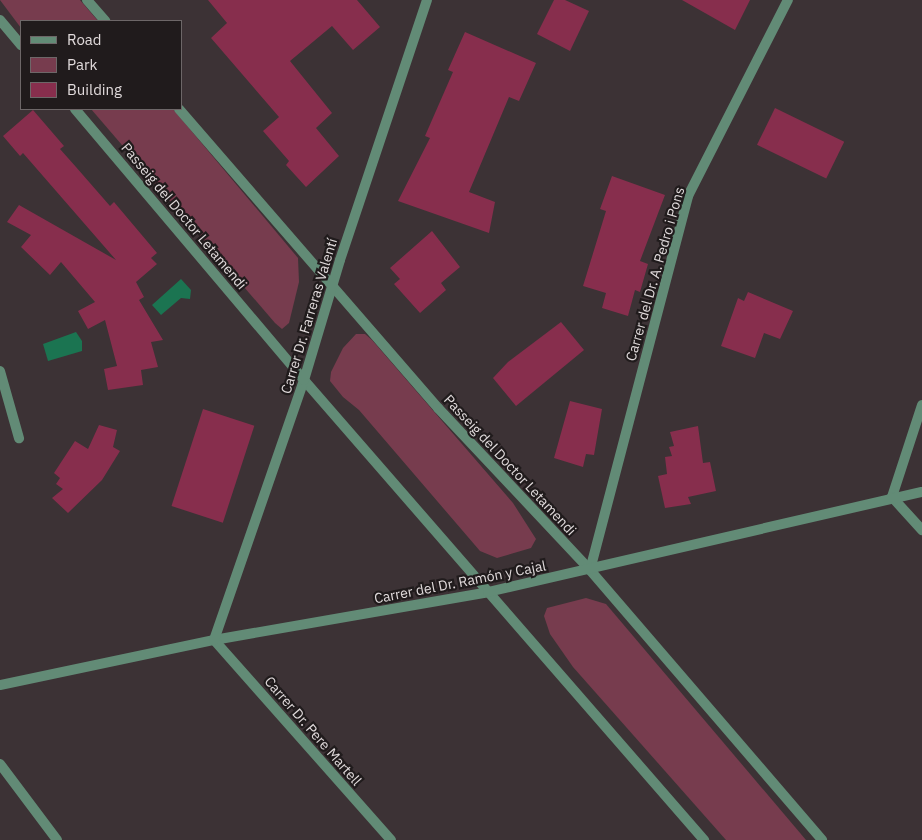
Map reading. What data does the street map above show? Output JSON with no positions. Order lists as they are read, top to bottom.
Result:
{
  "streets": {
    "street": [
      "Passeig del Doctor Letamendi",
      "Carrer del Dr. A. Pedro i Pons",
      "Carrer Dr. Farreras Valentí",
      "Carrer del Dr. Ramón y Cajal",
      "Carrer Dr. Pere Martell"
    ]
  },
  "crossings": [
    ["Passeig del Doctor Letamendi", "Carrer del Dr. A. Pedro i Pons"],
    ["Passeig del Doctor Letamendi", "Carrer Dr. Farreras Valentí"],
    ["Passeig del Doctor Letamendi", "Carrer del Dr. Ramón y Cajal"],
    ["Carrer del Dr. A. Pedro i Pons", "Carrer del Dr. Ramón y Cajal"],
    ["Carrer Dr. Farreras Valentí", "Carrer del Dr. Ramón y Cajal"],
    ["Carrer Dr. Farreras Valentí", "Carrer Dr. Pere Martell"],
    ["Carrer del Dr. Ramón y Cajal", "Carrer Dr. Pere Martell"]
  ],
  "legend": ["Road", "Park", "Building"]
}
